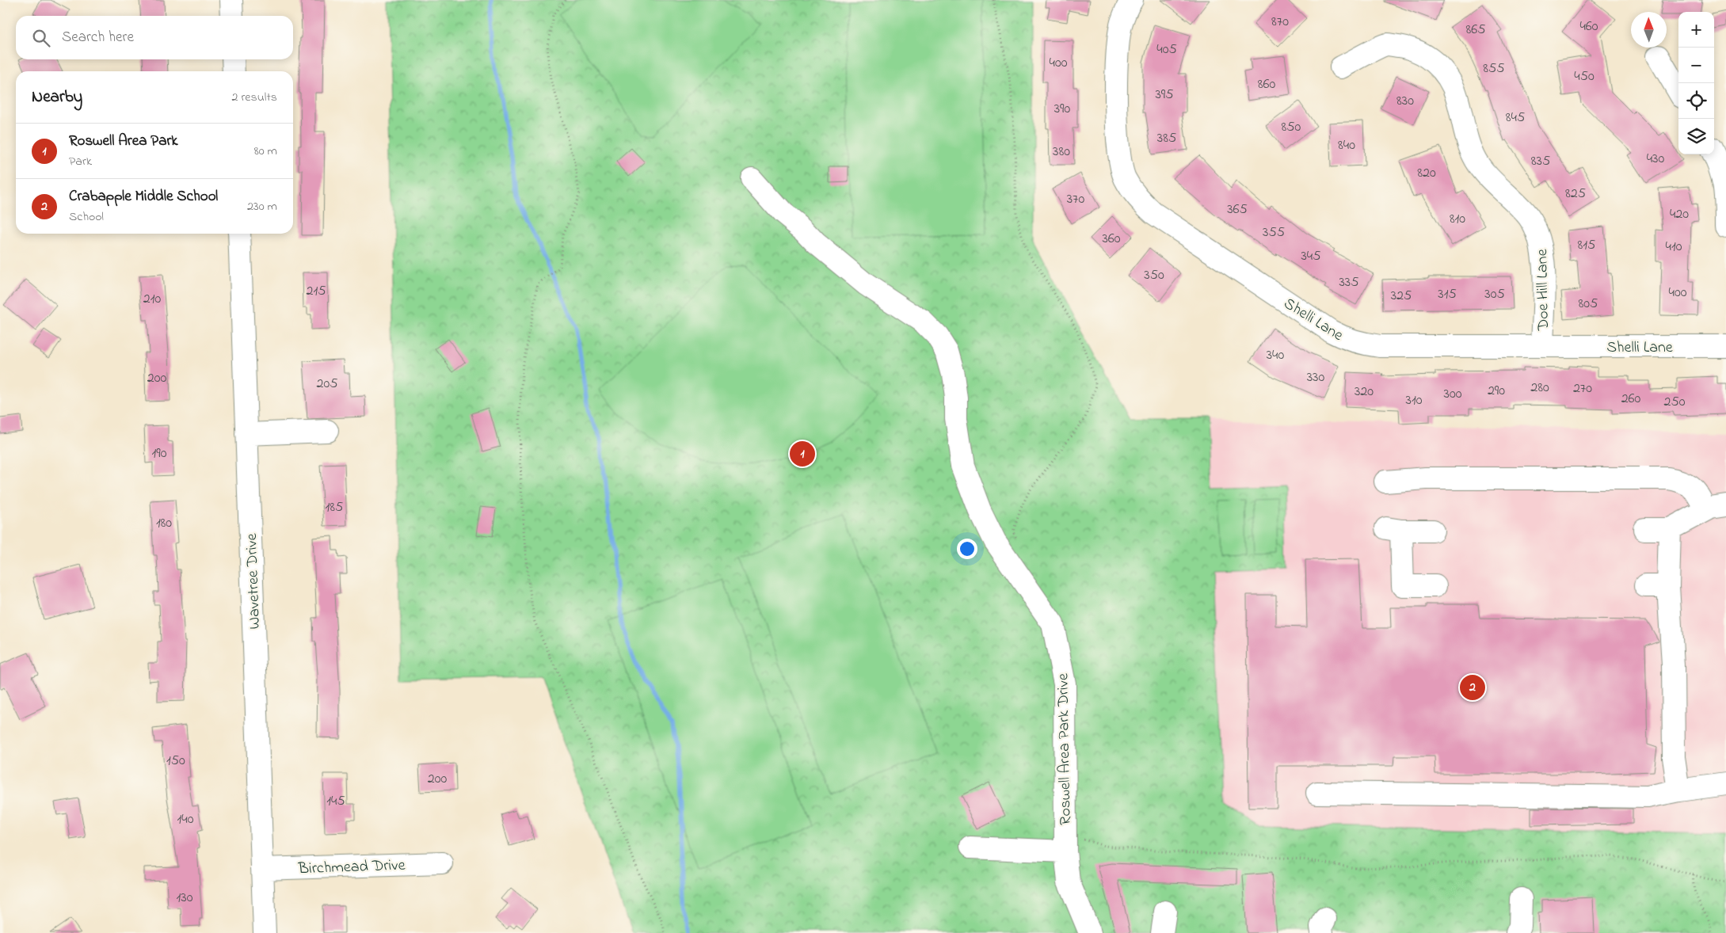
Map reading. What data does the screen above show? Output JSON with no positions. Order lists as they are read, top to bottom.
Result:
{
  "streets": {
    "street": [
      "Doe Hill Lane",
      "Shelli Lane",
      "Wavetree Drive",
      "Roswell Area Park Drive",
      "Birchmead Drive"
    ]
  },
  "crossings": [
    ["Doe Hill Lane", "Shelli Lane"],
    ["Wavetree Drive", "Birchmead Drive"]
  ],
  "house_numbers": [
    "870",
    "460",
    "865",
    "405",
    "400",
    "855",
    "450",
    "860",
    "395",
    "830",
    "390",
    "845",
    "850",
    "385",
    "840",
    "380",
    "430",
    "835",
    "820",
    "825",
    "370",
    "365",
    "420",
    "810",
    "355",
    "360",
    "815",
    "410",
    "345",
    "350",
    "335",
    "215",
    "400",
    "315",
    "305",
    "325",
    "210",
    "805",
    "340",
    "330",
    "200",
    "205",
    "280",
    "270",
    "290",
    "320",
    "300",
    "260",
    "310",
    "250",
    "190",
    "185",
    "180",
    "150",
    "200",
    "145",
    "140",
    "130"
  ],
  "north": "top",
  "page": {
    "map_buttons": ["+", "−"],
    "search": "Search here",
    "heading": ["Nearby", "2 results"],
    "list": [
      {
        "mark": "1",
        "name": "Roswell Area Park",
        "note": "Park",
        "value": "80 m"
      },
      {
        "mark": "2",
        "name": "Crabapple Middle School",
        "note": "School",
        "value": "230 m"
      }
    ],
    "pins": ["1", "2"]
  }
}
